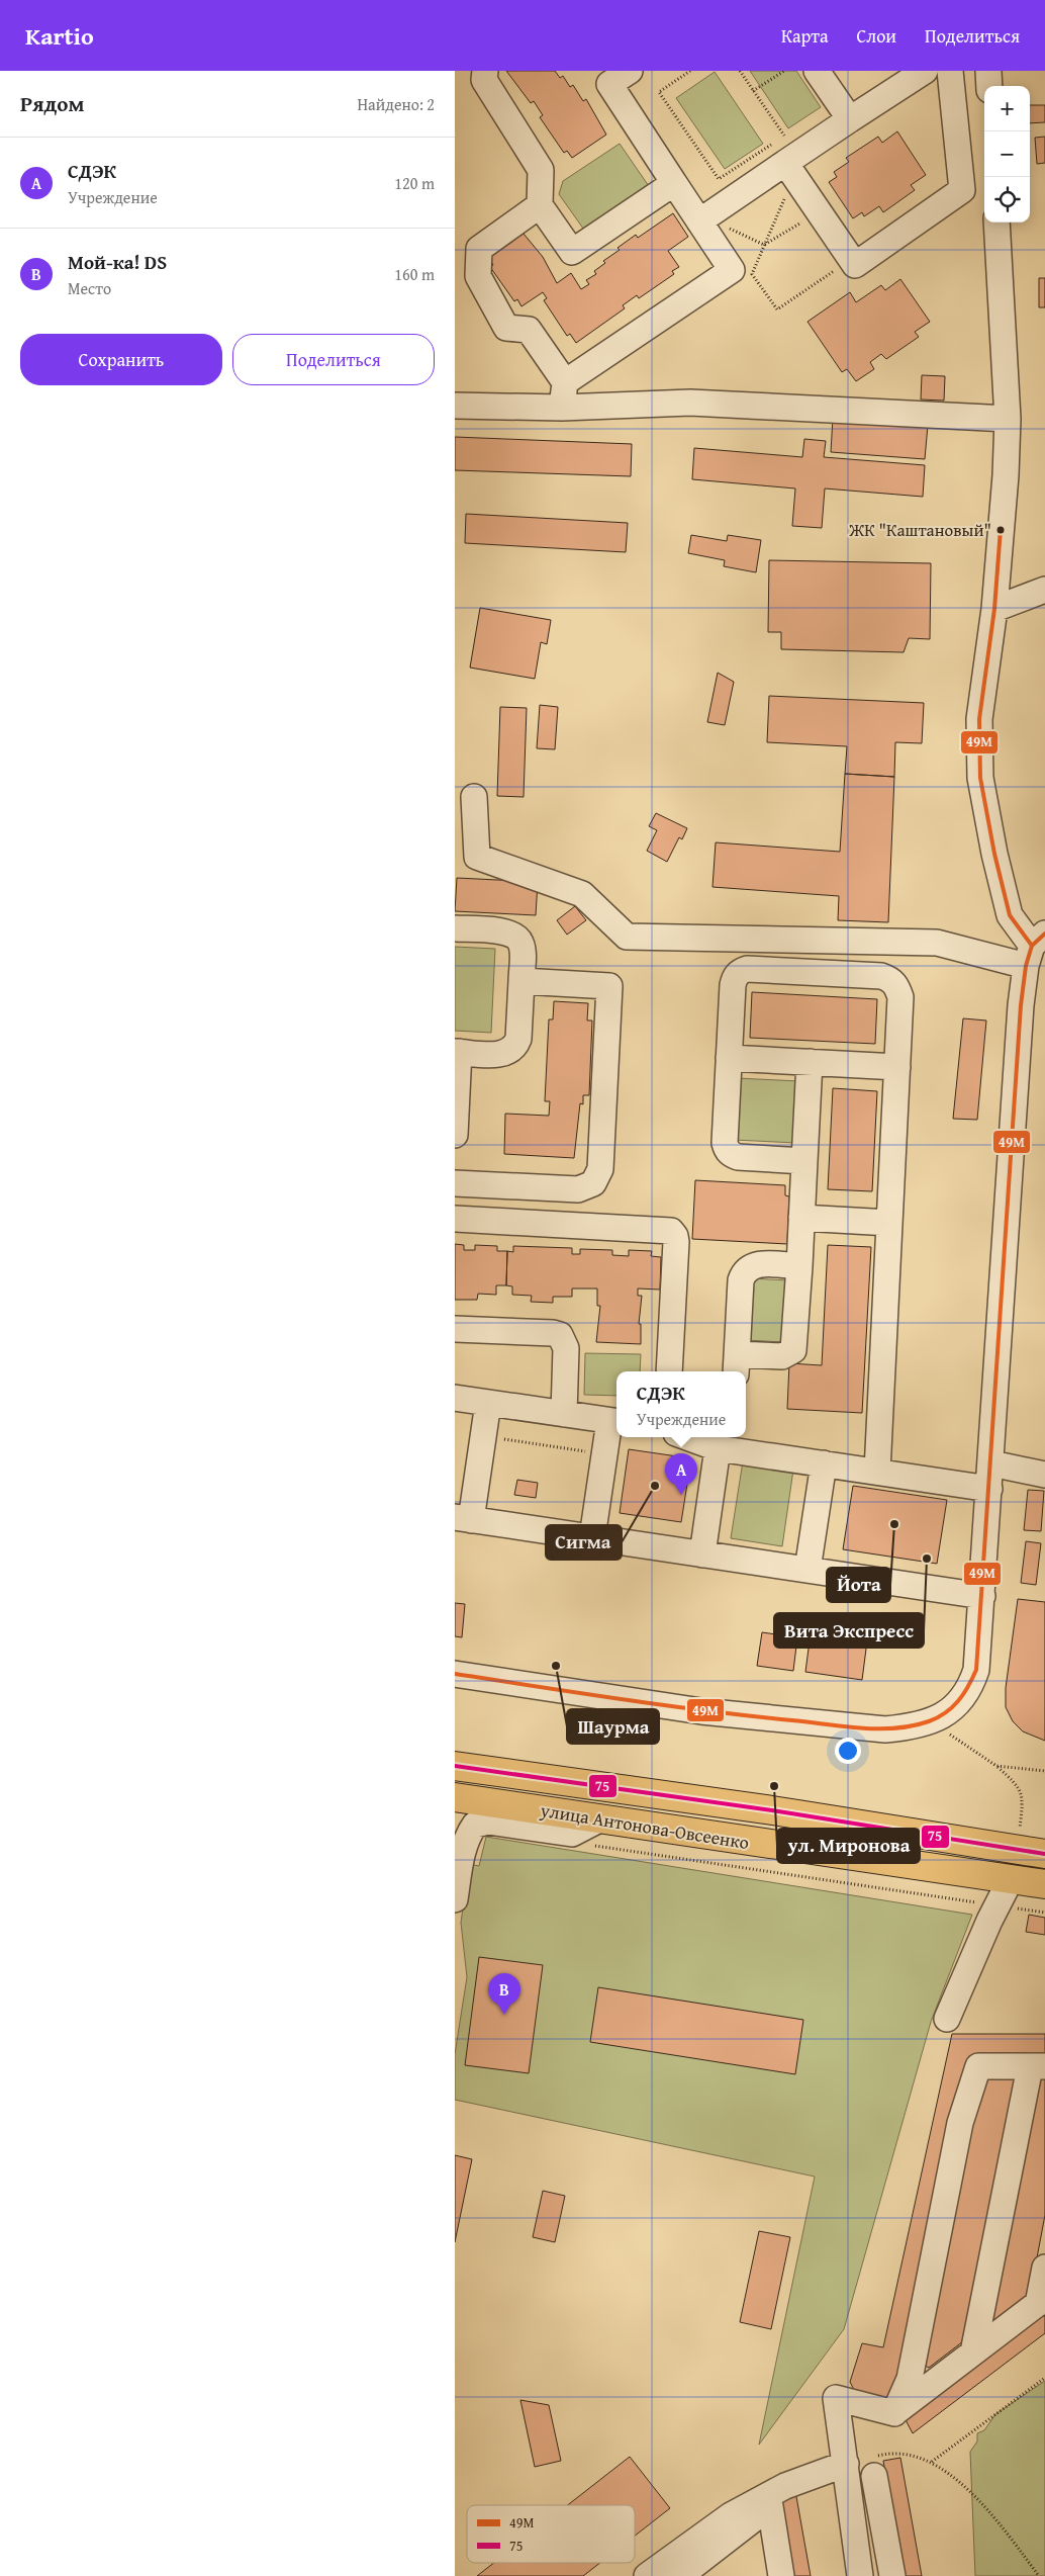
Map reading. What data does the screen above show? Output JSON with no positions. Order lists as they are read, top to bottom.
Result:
{
  "streets": {
    "highway": ["улица Антонова-Овсеенко"]
  },
  "places": [
    "ЖК \"Каштановый\"",
    "Сигма",
    "Йота",
    "Вита Экспресс",
    "Шаурма",
    "ул. Миронова"
  ],
  "lines": ["transit line 49М", "transit line 75"],
  "legend": ["49М", "75"],
  "page": {
    "header": "Kartio",
    "nav": ["Карта", "Слои", "Поделиться"],
    "heading": ["Рядом", "Найдено: 2"],
    "map_buttons": ["+", "−"],
    "list": [
      {
        "mark": "A",
        "name": "СДЭК",
        "note": "Учреждение",
        "value": "120 m"
      },
      {
        "mark": "B",
        "name": "Мой-ка! DS",
        "note": "Место",
        "value": "160 m"
      }
    ],
    "buttons": ["Сохранить", "Поделиться"],
    "popup": ["СДЭК", "Учреждение"],
    "pins": ["A", "B"]
  }
}
